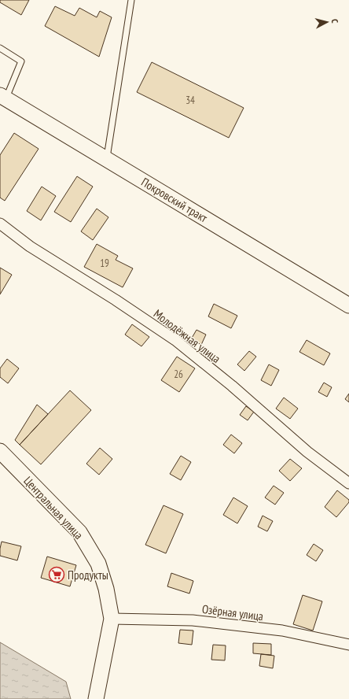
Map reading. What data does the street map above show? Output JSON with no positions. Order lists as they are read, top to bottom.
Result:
{
  "streets": {
    "main road": ["Покровский тракт", "Центральная улица"],
    "street": ["Молодёжная улица", "Озёрная улица"]
  },
  "crossings": [
    ["Центральная улица", "Озёрная улица"]
  ],
  "places": {
    "supermarket": ["Продукты"]
  },
  "house_numbers": ["34", "19", "26"],
  "north": "right"
}
